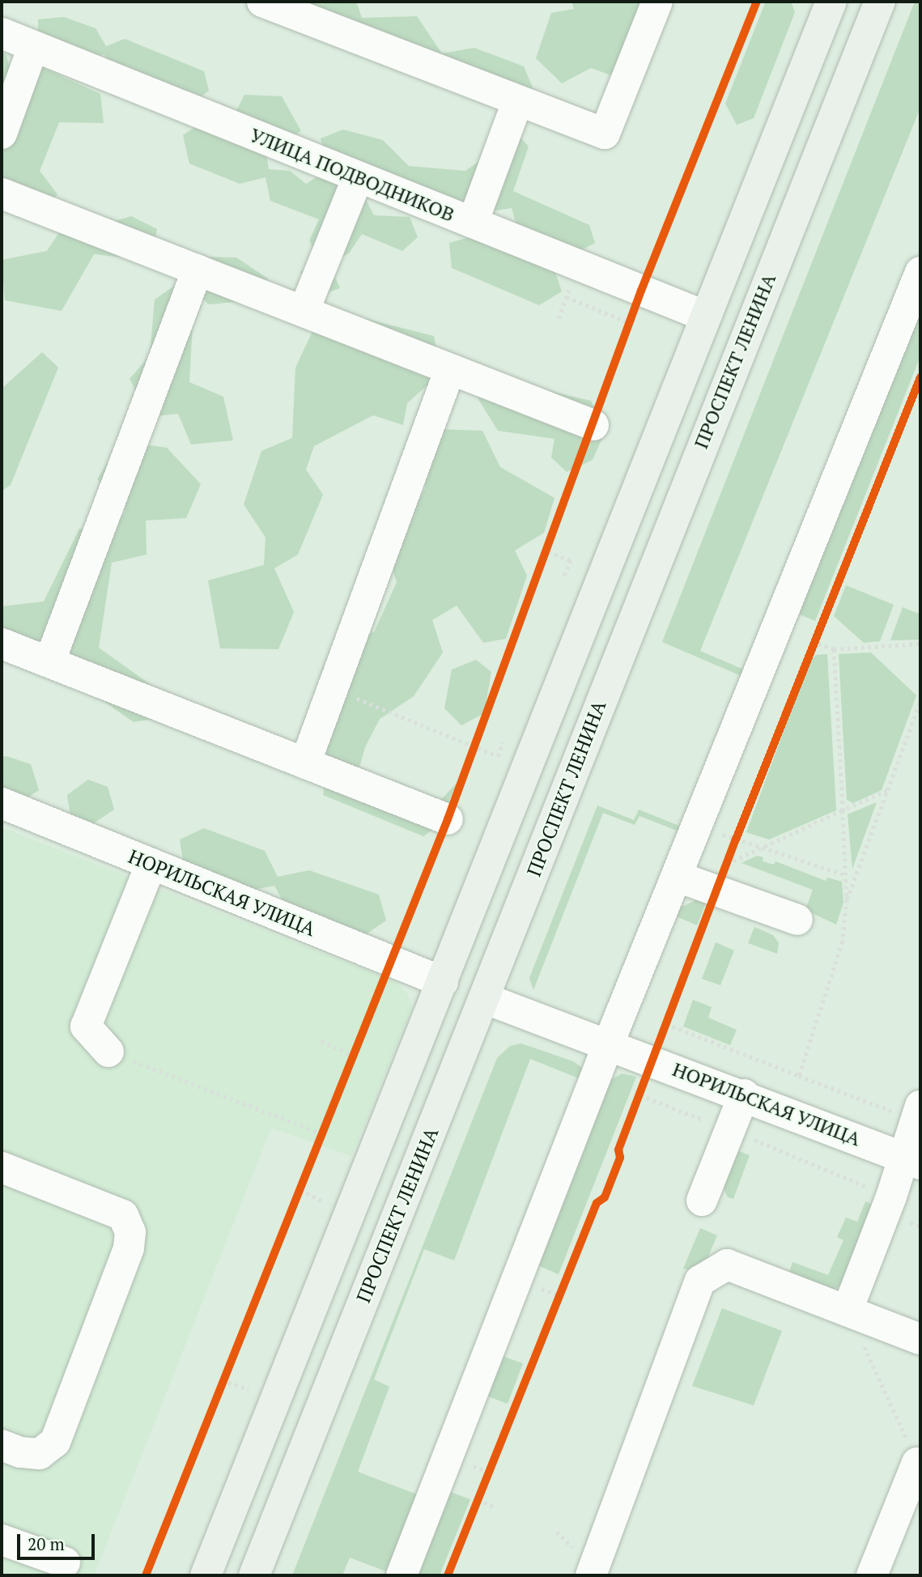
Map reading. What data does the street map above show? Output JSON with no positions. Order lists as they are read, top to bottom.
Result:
{
  "streets": {
    "main road": ["ПРОСПЕКТ ЛЕНИНА"],
    "street": ["УЛИЦА ПОДВОДНИКОВ", "НОРИЛЬСКАЯ УЛИЦА"]
  },
  "crossings": [
    ["ПРОСПЕКТ ЛЕНИНА", "НОРИЛЬСКАЯ УЛИЦА"]
  ],
  "scale_bar": "20 m"
}
